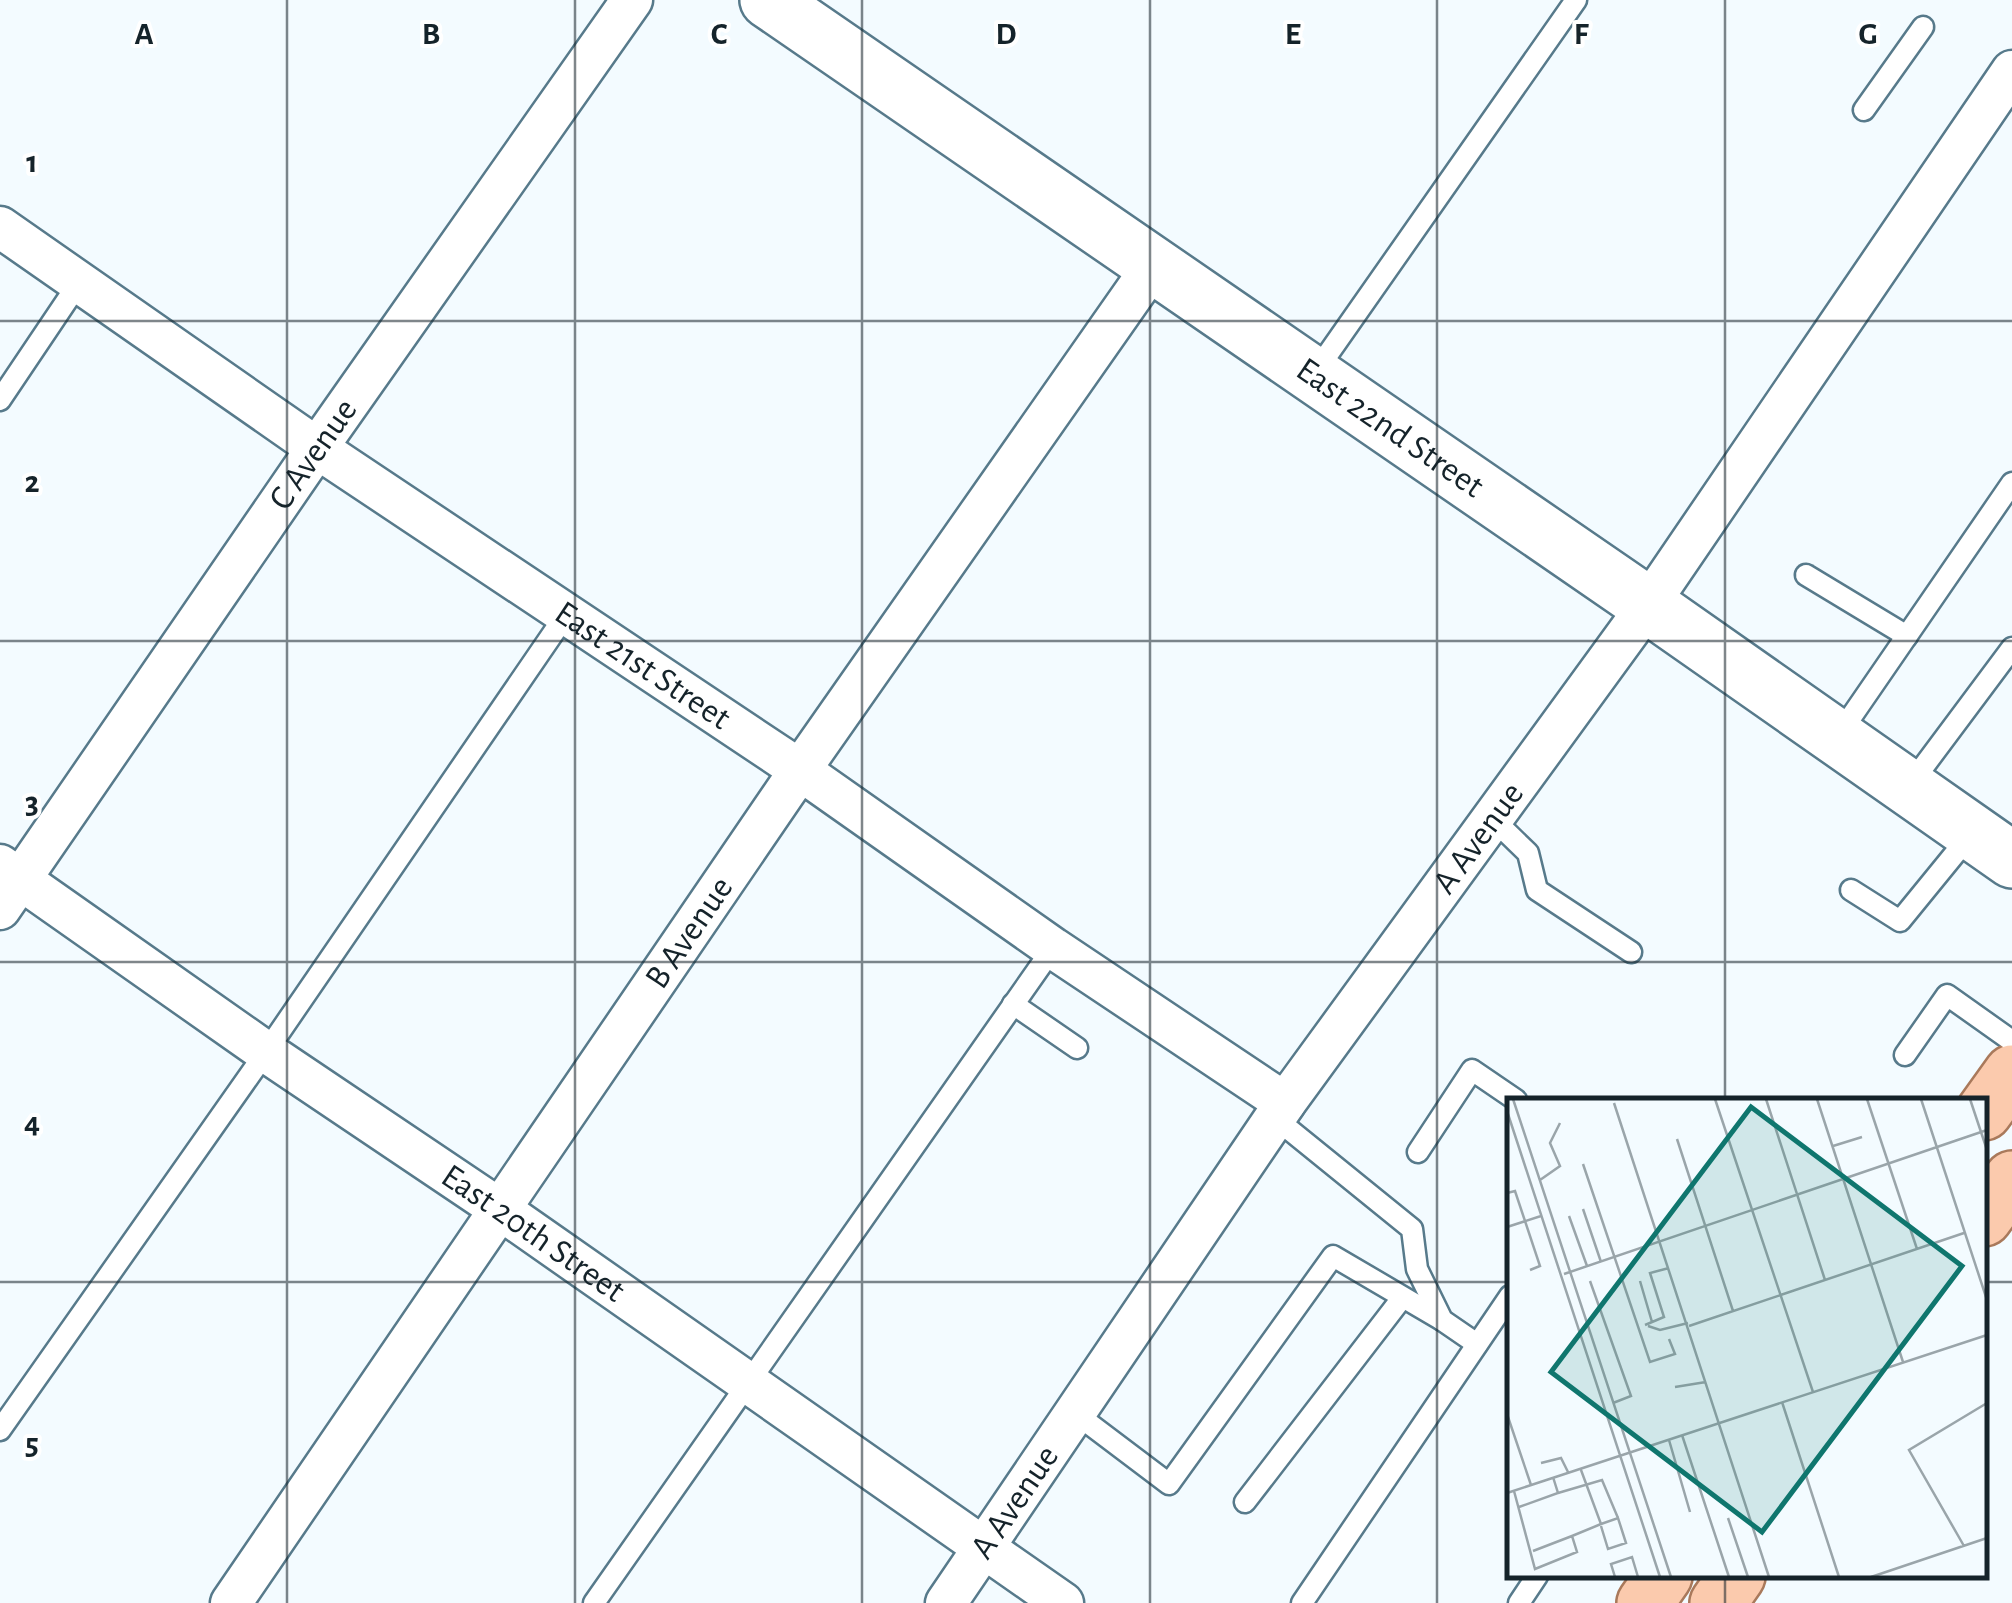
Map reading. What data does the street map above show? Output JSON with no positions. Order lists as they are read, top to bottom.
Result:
{
  "streets": {
    "street": [
      "East 22nd Street",
      "C Avenue",
      "East 21st Street",
      "A Avenue",
      "B Avenue",
      "East 20th Street"
    ]
  },
  "crossings": [
    ["East 22nd Street", "A Avenue"],
    ["East 22nd Street", "B Avenue"],
    ["C Avenue", "East 21st Street"],
    ["C Avenue", "East 20th Street"],
    ["East 21st Street", "A Avenue"],
    ["East 21st Street", "B Avenue"],
    ["A Avenue", "East 20th Street"],
    ["B Avenue", "East 20th Street"]
  ],
  "grid": {
    "columns": [
      "A",
      "B",
      "C",
      "D",
      "E",
      "F",
      "G"
    ],
    "rows": [
      "1",
      "2",
      "3",
      "4",
      "5"
    ]
  }
}
